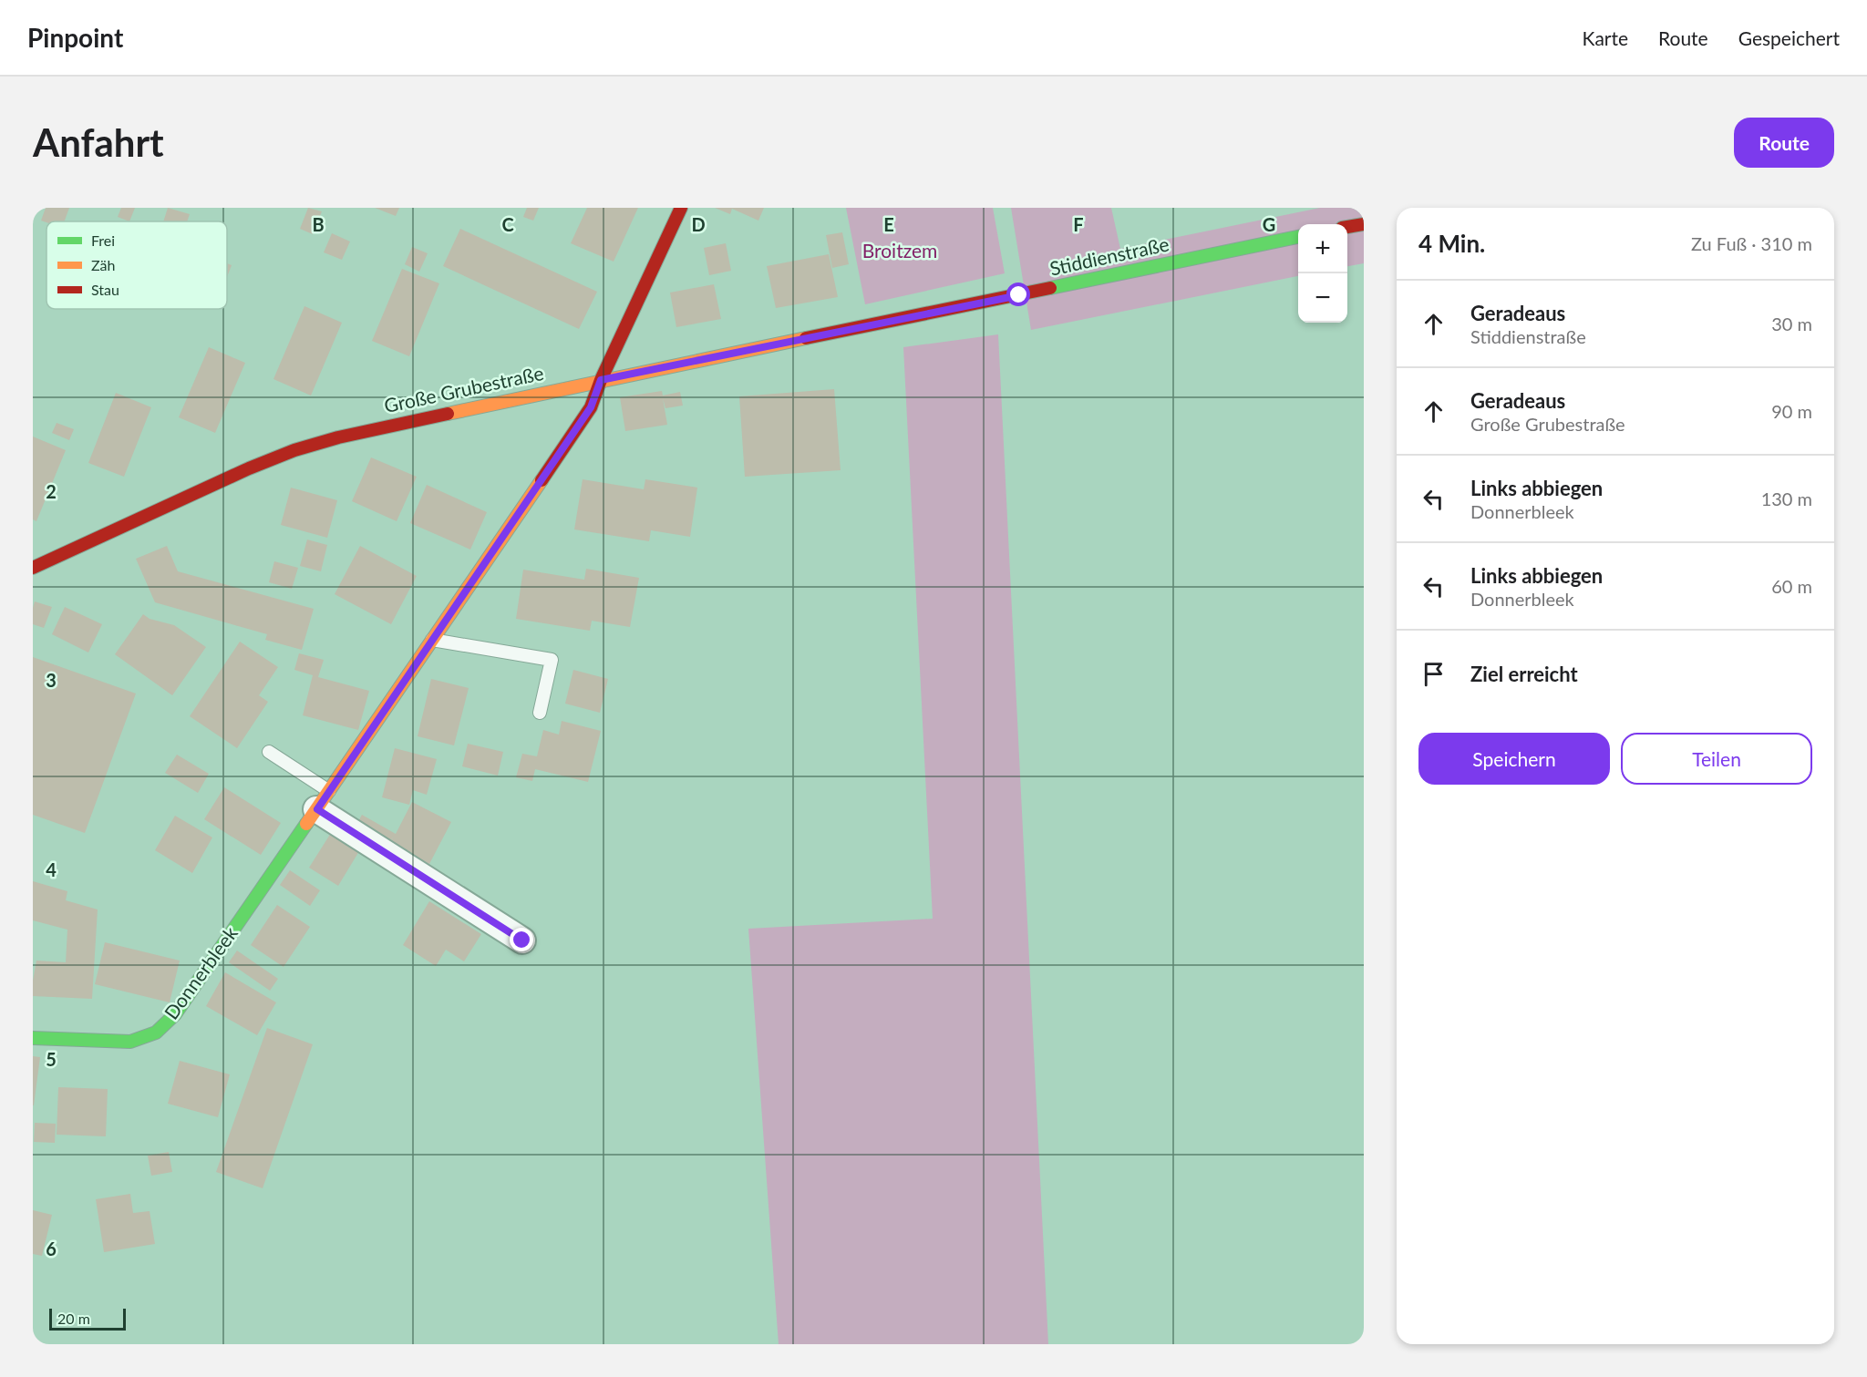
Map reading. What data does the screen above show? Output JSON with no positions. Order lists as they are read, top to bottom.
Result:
{
  "streets": {
    "street": ["Stiddienstraße", "Große Grubestraße", "Donnerbleek"]
  },
  "crossings": [
    ["Stiddienstraße", "Große Grubestraße"],
    ["Große Grubestraße", "Donnerbleek"]
  ],
  "parks": ["Broitzem"],
  "legend": ["Frei", "Zäh", "Stau"],
  "scale_bar": "20 m",
  "page": {
    "header": "Pinpoint",
    "nav": ["Karte", "Route", "Gespeichert"],
    "buttons": [
      "Route",
      ["Speichern", "Teilen"]
    ],
    "title": "Anfahrt",
    "heading": ["4 Min.", "Zu Fuß · 310 m"],
    "map_buttons": ["+", "−"],
    "list": [
      ["Geradeaus", "Stiddienstraße", "30 m"],
      ["Geradeaus", "Große Grubestraße", "90 m"],
      ["Links abbiegen", "Donnerbleek", "130 m"],
      ["Links abbiegen", "Donnerbleek", "60 m"],
      "Ziel erreicht"
    ],
    "scale": "20 m"
  },
  "grid": {
    "columns": [
      "B",
      "C",
      "D",
      "E",
      "F",
      "G"
    ],
    "rows": [
      "2",
      "3",
      "4",
      "5",
      "6"
    ]
  }
}
